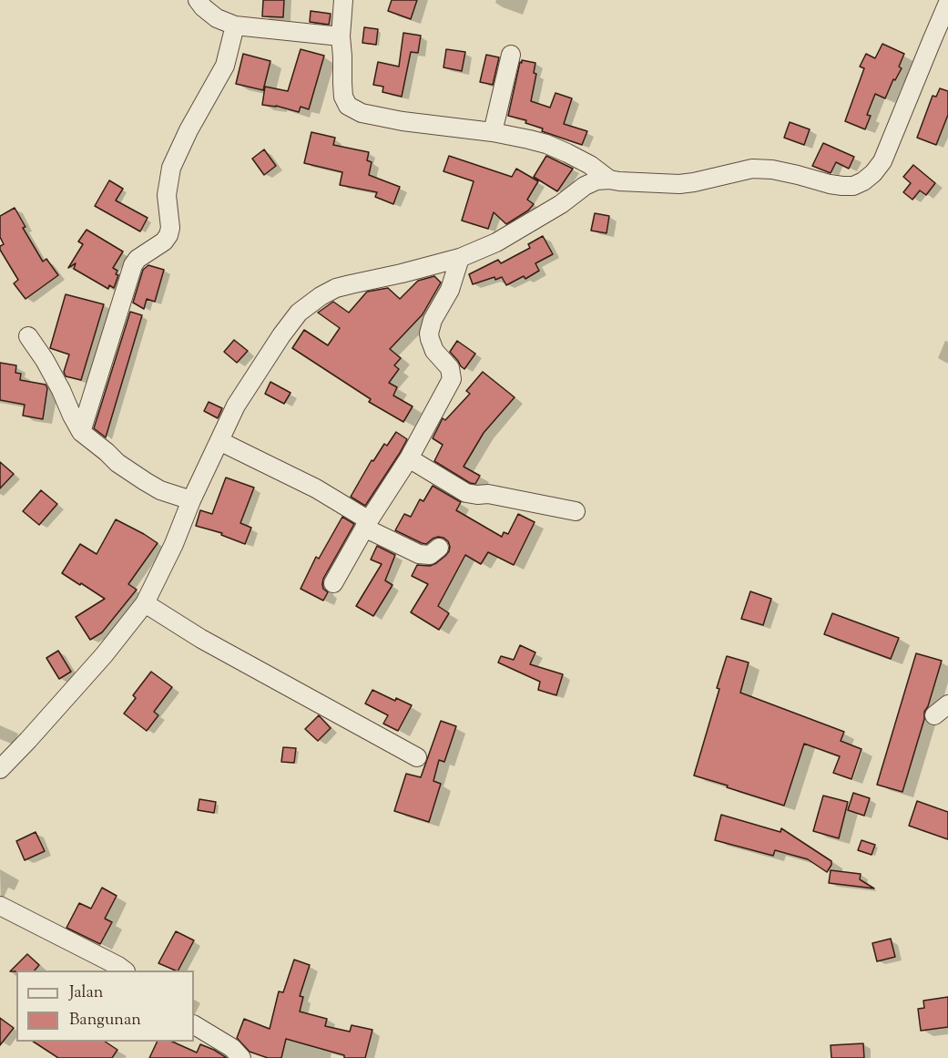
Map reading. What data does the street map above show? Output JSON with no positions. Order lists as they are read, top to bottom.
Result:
{
  "legend": ["Jalan", "Bangunan"]
}
